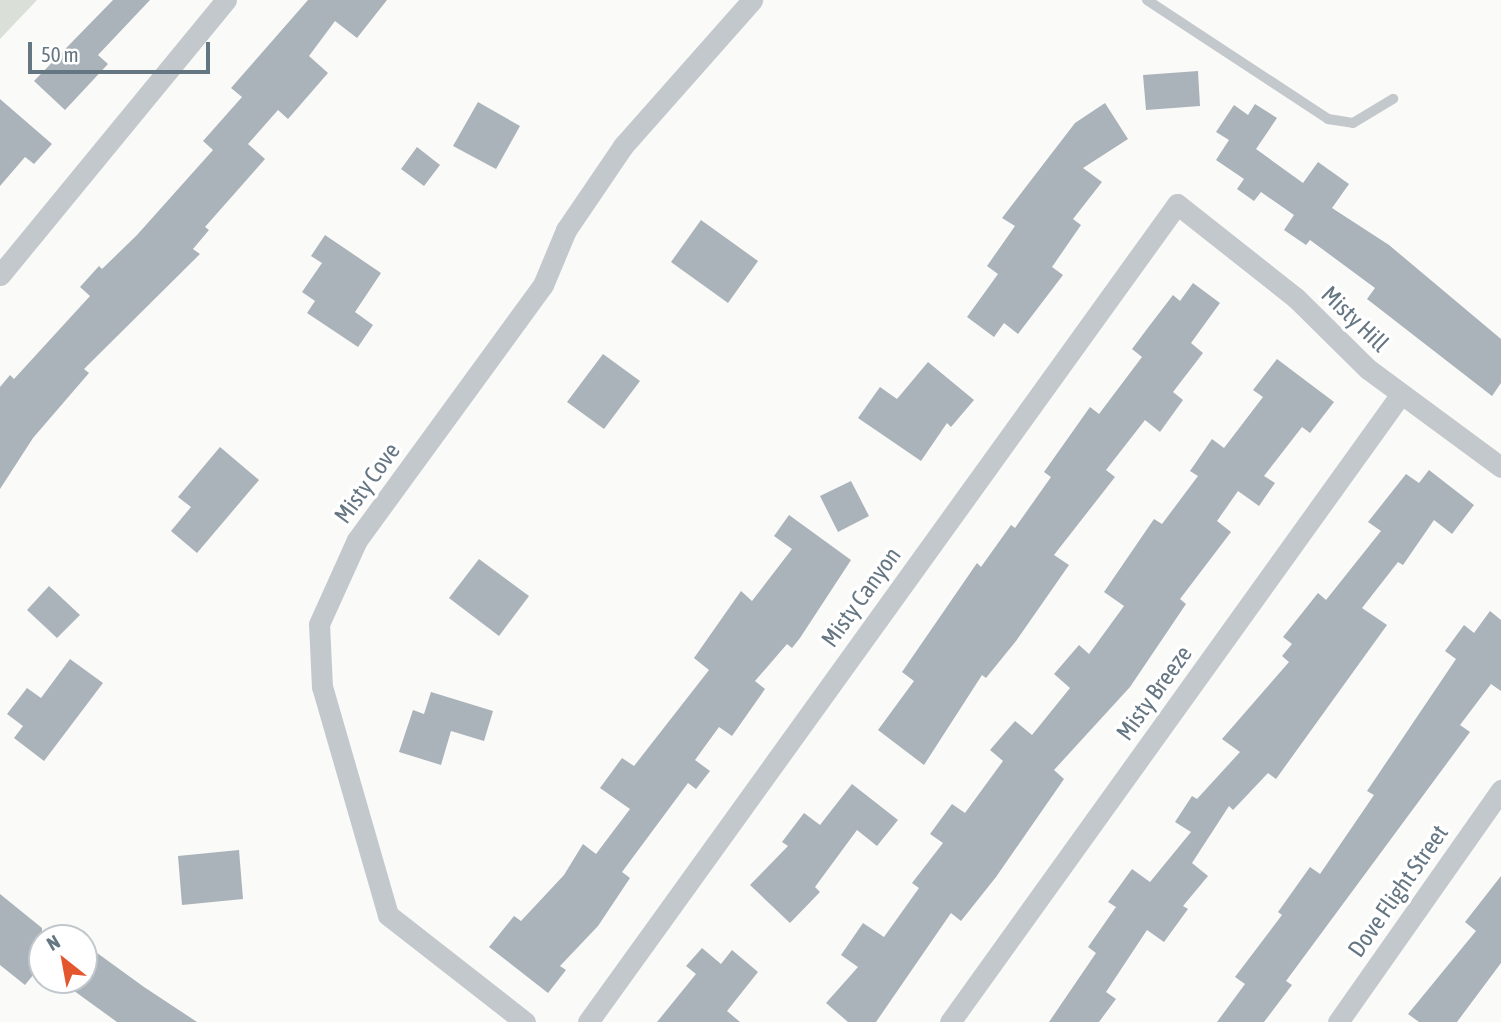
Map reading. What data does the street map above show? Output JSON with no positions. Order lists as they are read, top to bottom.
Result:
{
  "streets": {
    "street": [
      "Misty Hill",
      "Misty Cove",
      "Misty Canyon",
      "Misty Breeze",
      "Dove Flight Street"
    ]
  },
  "crossings": [
    ["Misty Hill", "Misty Canyon"],
    ["Misty Hill", "Misty Breeze"]
  ],
  "scale_bar": "50 m",
  "north": "top left"
}
